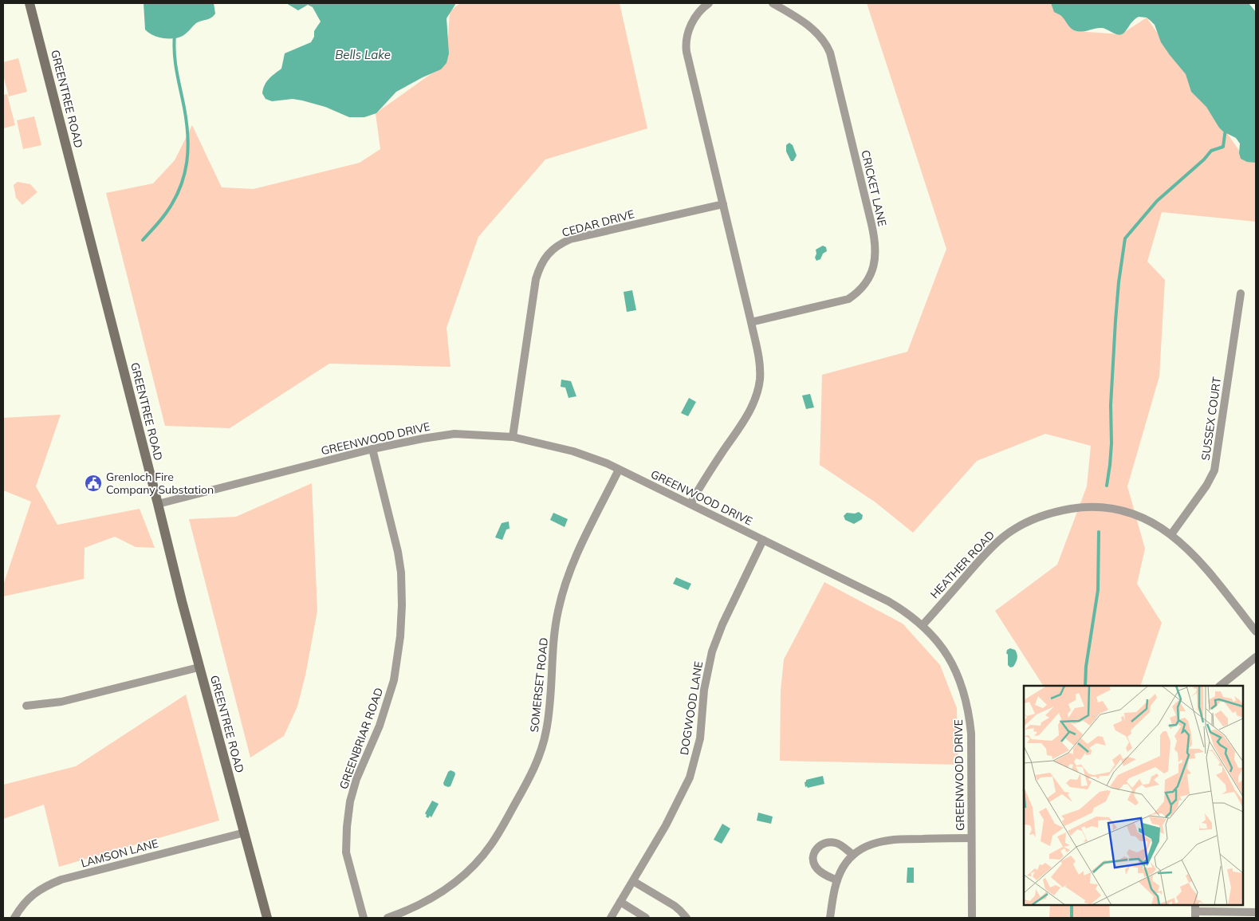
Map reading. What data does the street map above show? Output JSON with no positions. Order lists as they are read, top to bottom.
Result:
{
  "streets": {
    "street": [
      "GREENTREE ROAD",
      "CRICKET LANE",
      "CEDAR DRIVE",
      "SUSSEX COURT",
      "GREENWOOD DRIVE",
      "HEATHER ROAD",
      "SOMERSET ROAD",
      "DOGWOOD LANE",
      "GREENBRIAR ROAD",
      "LAMSON LANE"
    ]
  },
  "crossings": [
    ["GREENTREE ROAD", "GREENWOOD DRIVE"],
    ["GREENTREE ROAD", "LAMSON LANE"],
    ["CEDAR DRIVE", "GREENWOOD DRIVE"],
    ["SUSSEX COURT", "HEATHER ROAD"],
    ["GREENWOOD DRIVE", "HEATHER ROAD"],
    ["GREENWOOD DRIVE", "SOMERSET ROAD"],
    ["GREENWOOD DRIVE", "DOGWOOD LANE"],
    ["GREENWOOD DRIVE", "GREENBRIAR ROAD"]
  ],
  "water": ["Bells Lake"],
  "places": {
    "public building": ["Grenloch Fire Company Substation"]
  }
}
